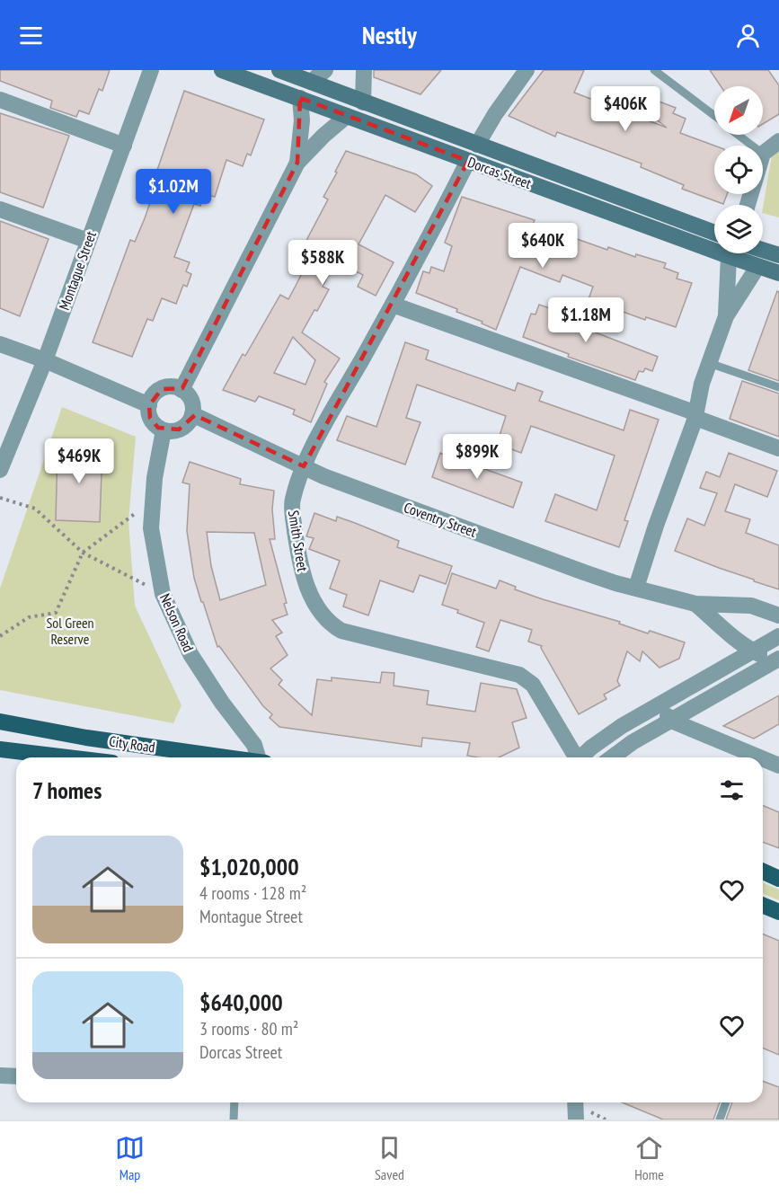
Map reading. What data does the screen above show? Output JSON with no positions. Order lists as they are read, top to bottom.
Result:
{
  "streets": {
    "main road": ["City Road"],
    "street": [
      "Dorcas Street",
      "Montague Street",
      "Coventry Street",
      "Smith Street",
      "Nelson Road"
    ]
  },
  "crossings": [
    ["Dorcas Street", "Smith Street"],
    ["Coventry Street", "Smith Street"],
    ["Coventry Street", "Nelson Road"]
  ],
  "parks": ["Sol Green Reserve"],
  "north": "bottom left",
  "page": {
    "header": "Nestly",
    "price": [
      "$406K",
      "$1.02M",
      "$640K",
      "$588K",
      "$1.18M",
      "$899K",
      "$469K"
    ],
    "heading": "7 homes",
    "list": [
      {
        "name": "$1,020,000",
        "note": "4 rooms · 128 m² · Montague Street"
      },
      {
        "name": "$640,000",
        "note": "3 rooms · 80 m² · Dorcas Street"
      }
    ],
    "tabs": ["Map", "Saved", "Home"]
  }
}
